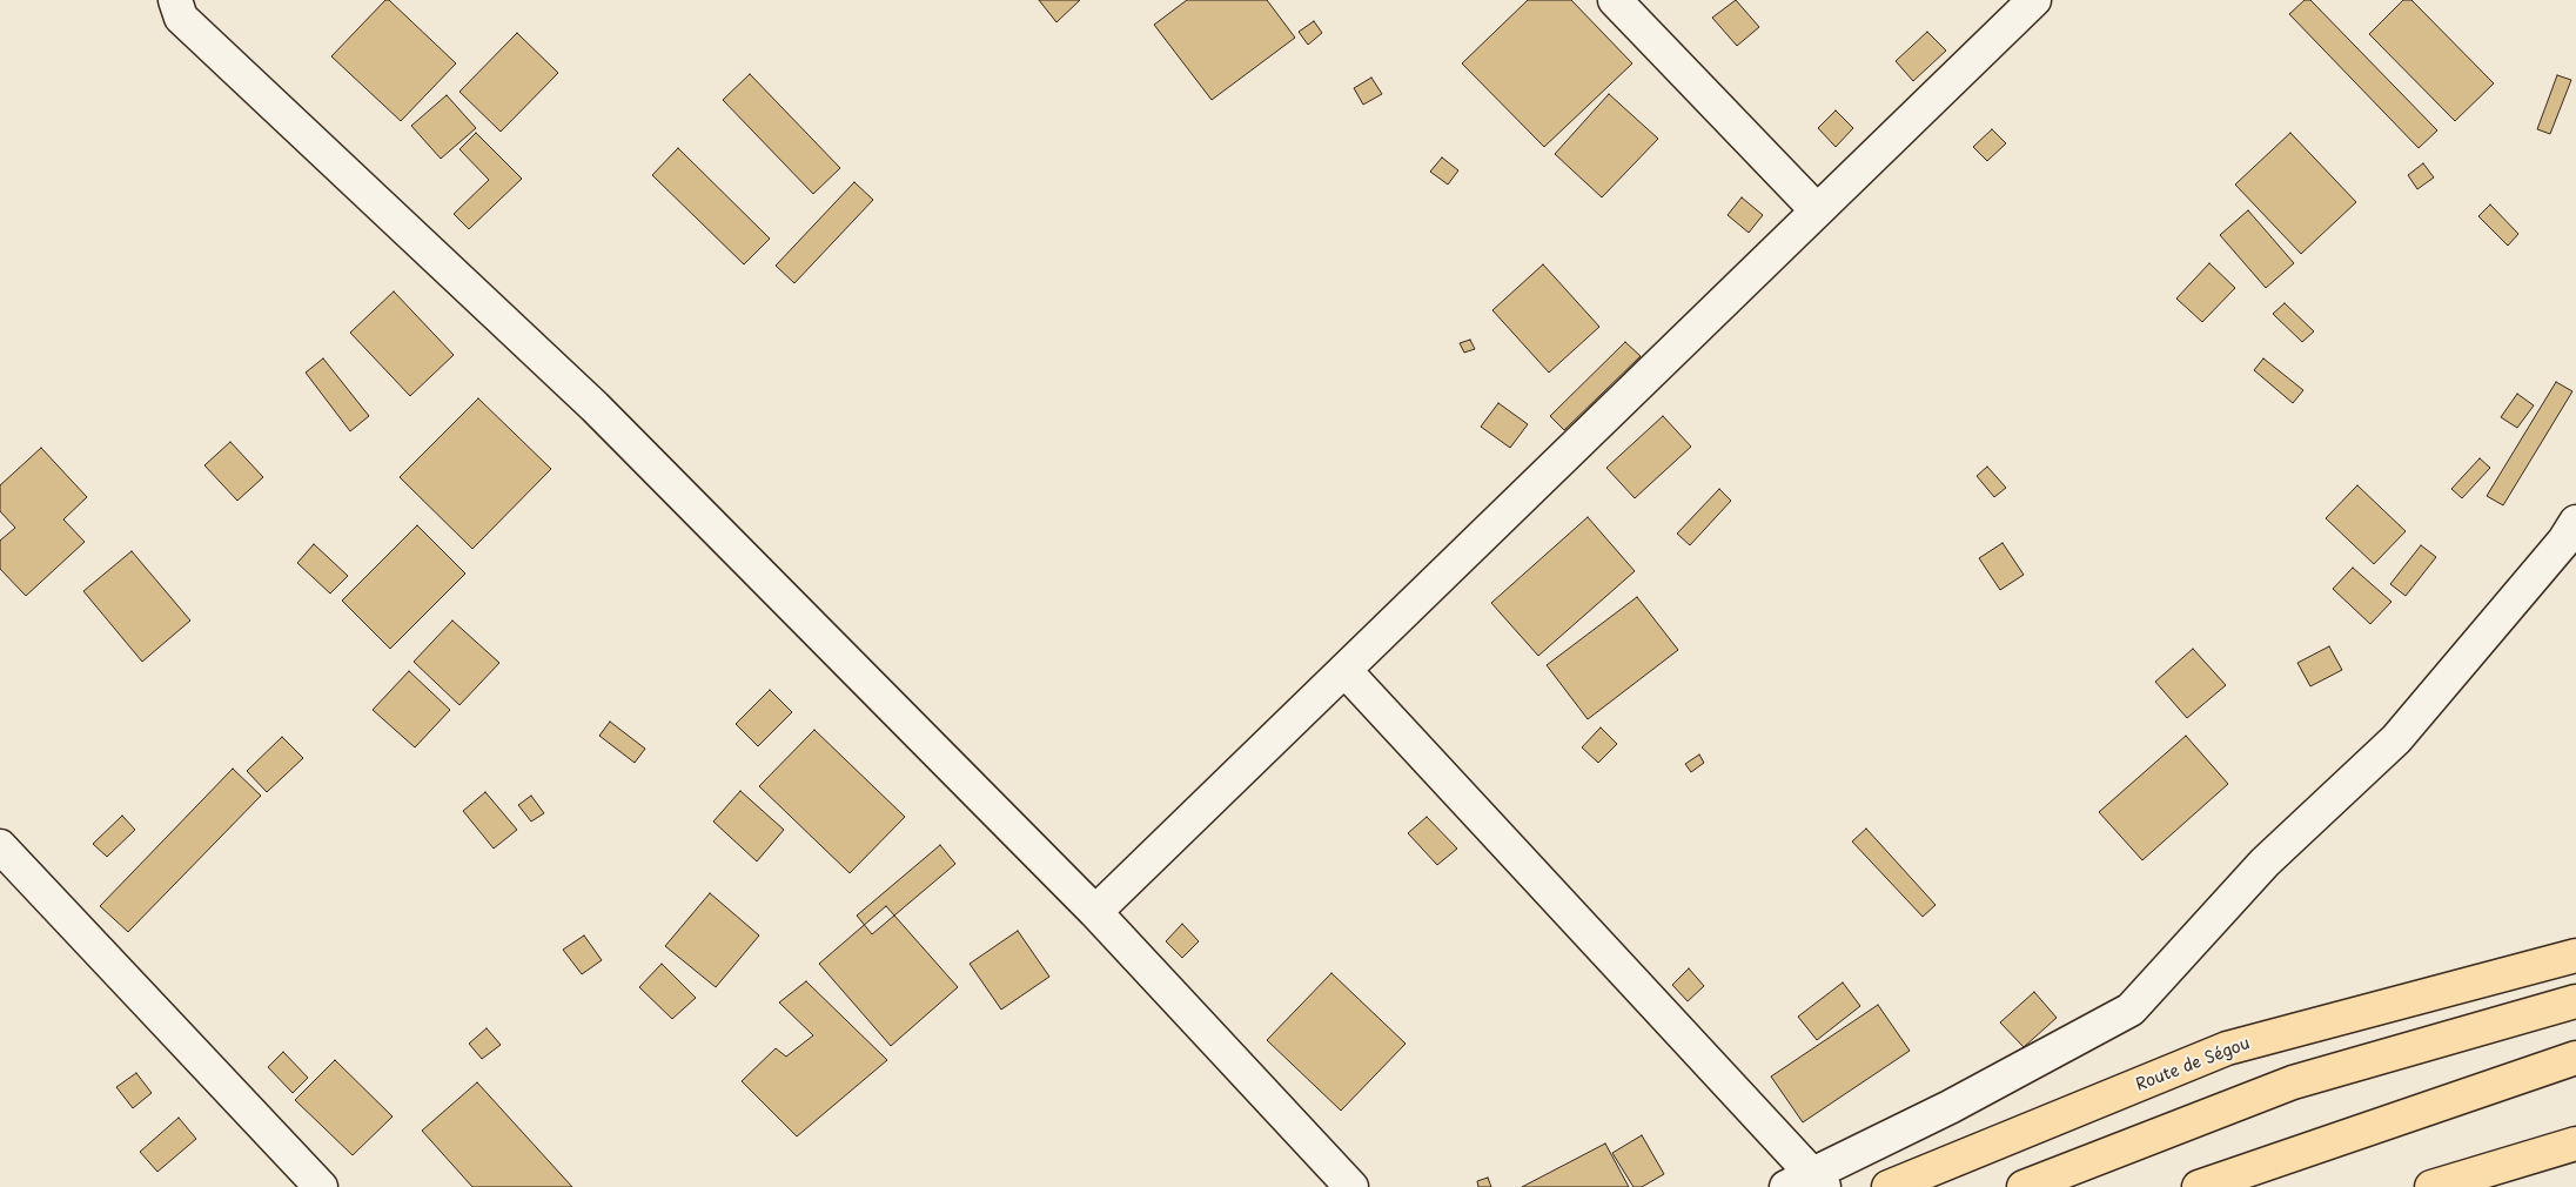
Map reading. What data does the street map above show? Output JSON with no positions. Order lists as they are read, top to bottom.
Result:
{
  "streets": {
    "main road": ["Route de Ségou"]
  }
}
